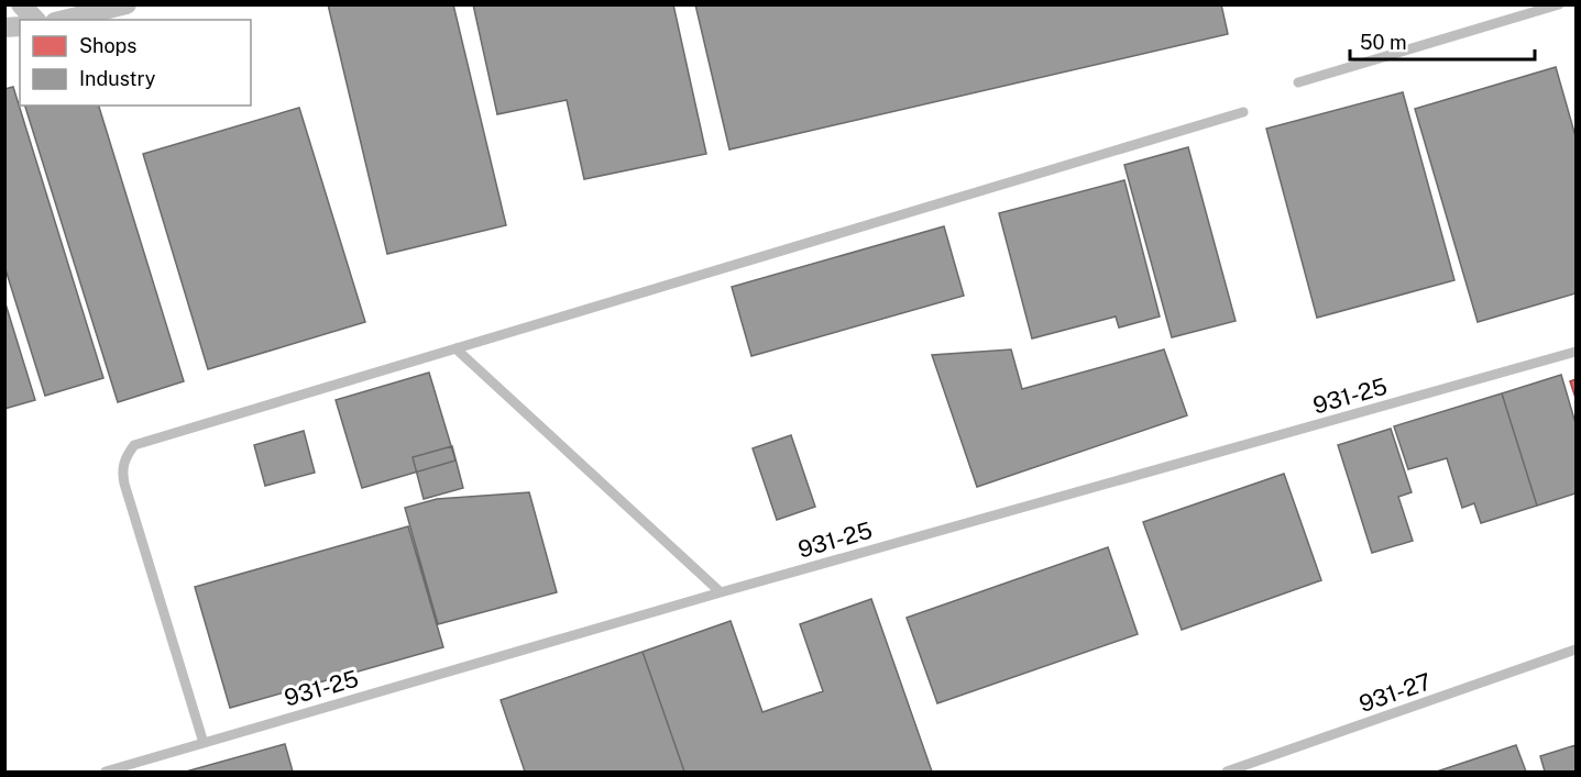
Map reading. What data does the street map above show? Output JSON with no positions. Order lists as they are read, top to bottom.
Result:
{
  "streets": {
    "lane": ["931-25", "931-27"]
  },
  "legend": ["Shops", "Industry"],
  "scale_bar": "50 m"
}
